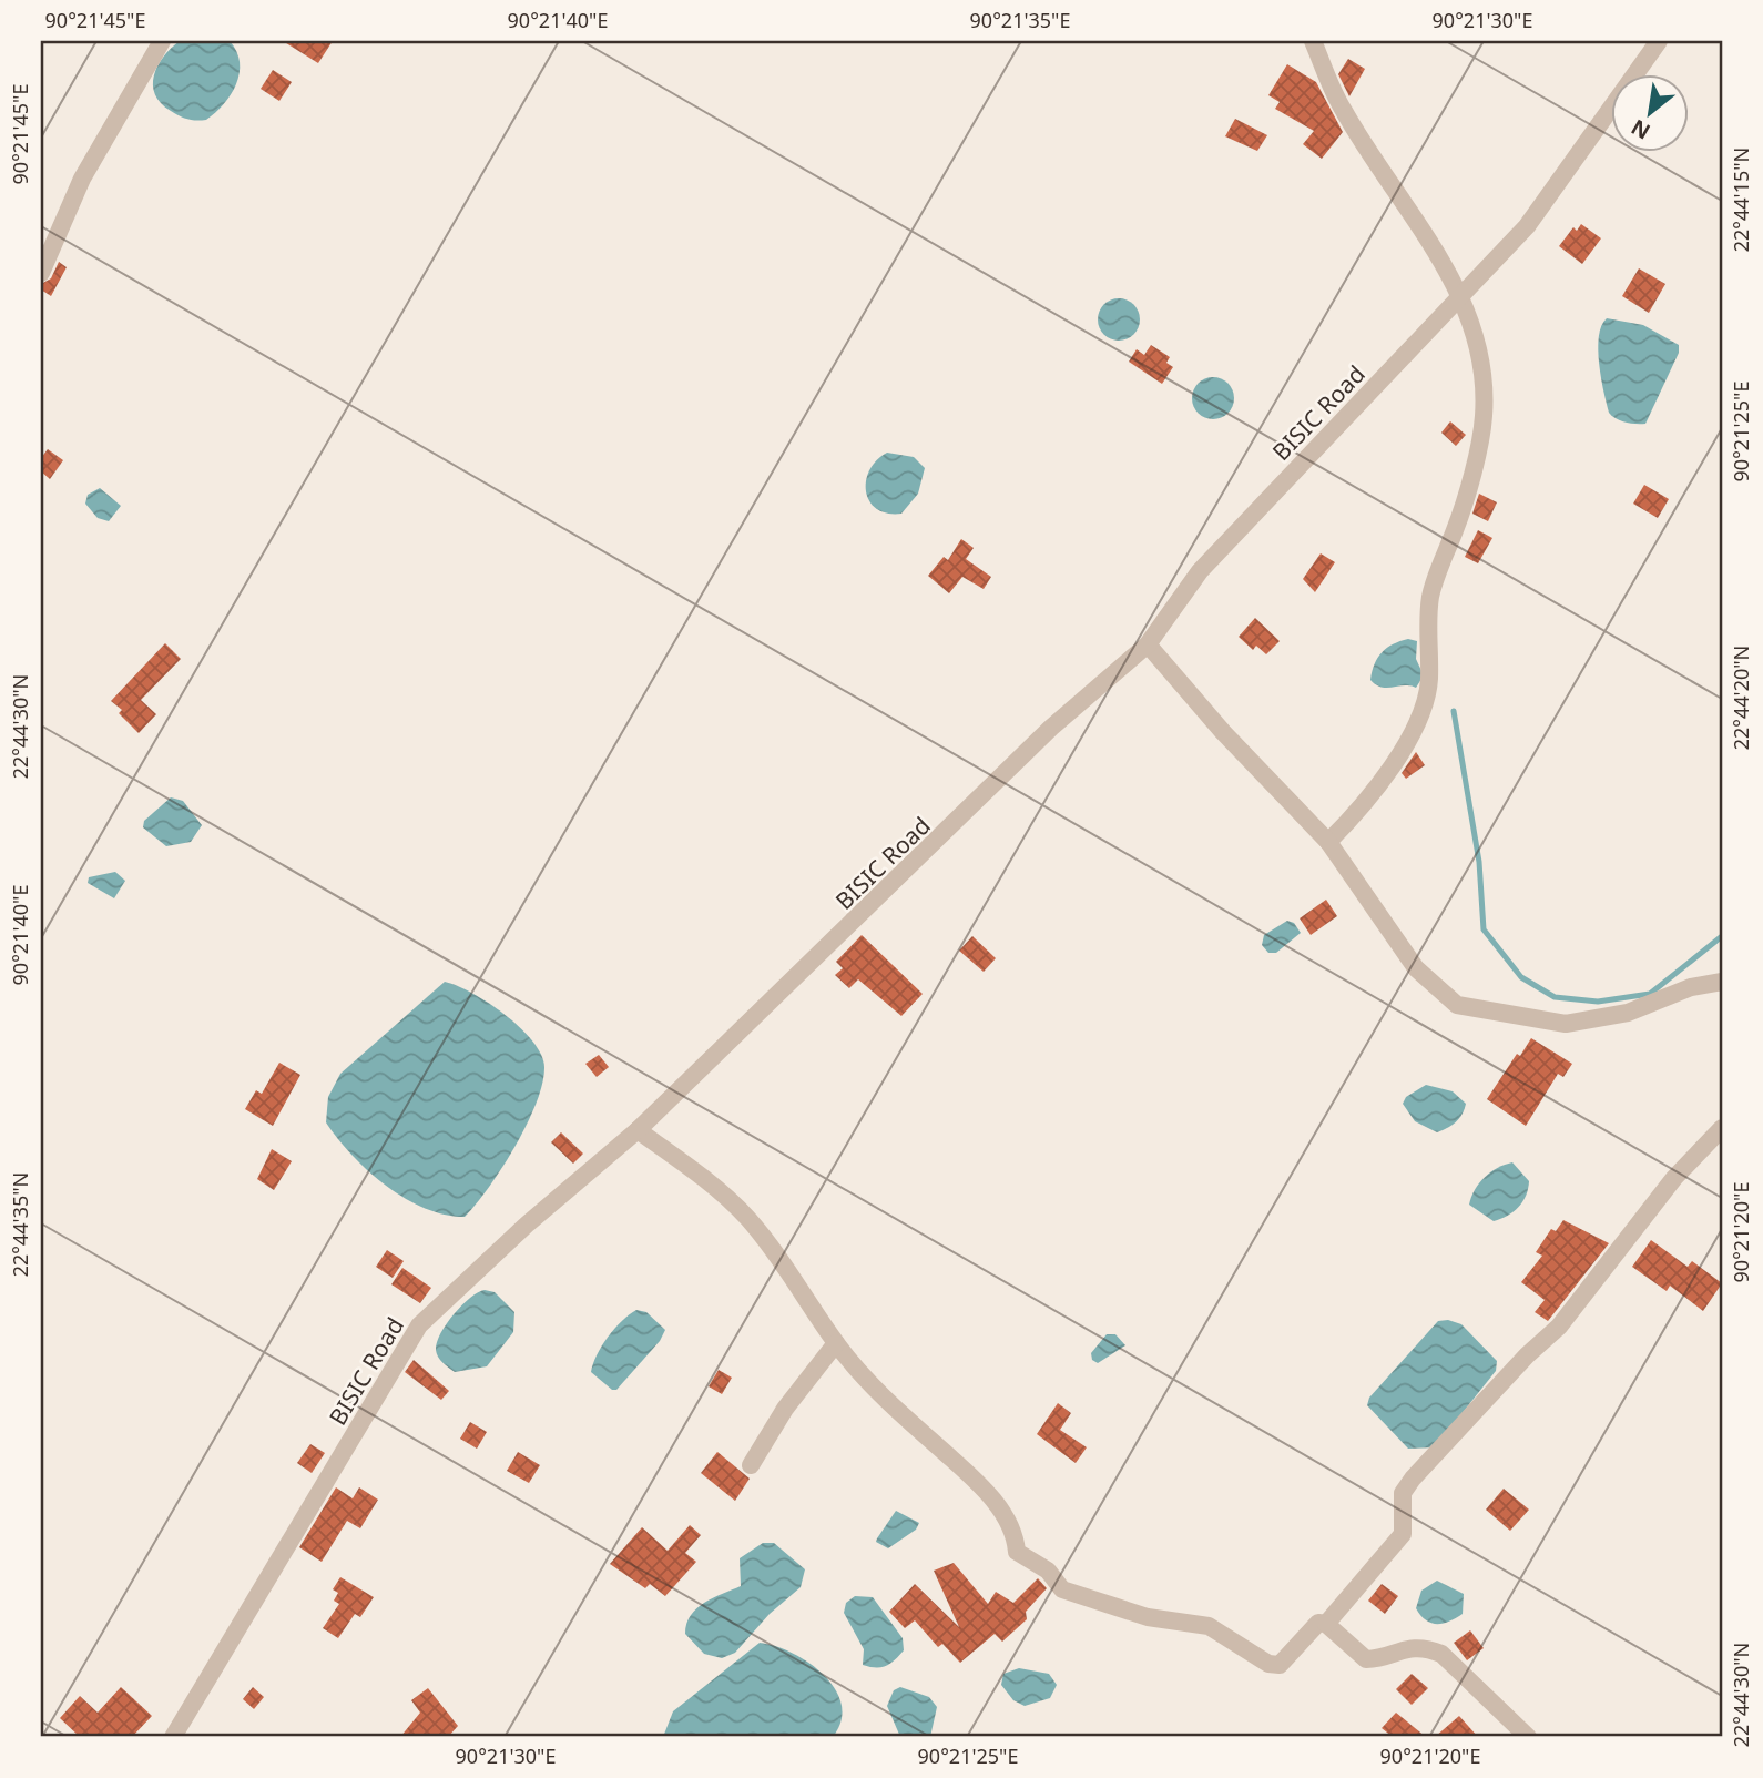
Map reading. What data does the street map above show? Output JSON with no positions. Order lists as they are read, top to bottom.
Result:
{
  "streets": {
    "street": ["BISIC Road"]
  },
  "north": "bottom left",
  "coordinates": [
    "90°21'45\"E",
    "90°21'40\"E",
    "90°21'35\"E",
    "90°21'30\"E",
    "22°44'15\"N",
    "90°21'25\"E",
    "22°44'20\"N",
    "22°44'30\"N",
    "22°44'35\"N",
    "90°21'20\"E"
  ]
}
